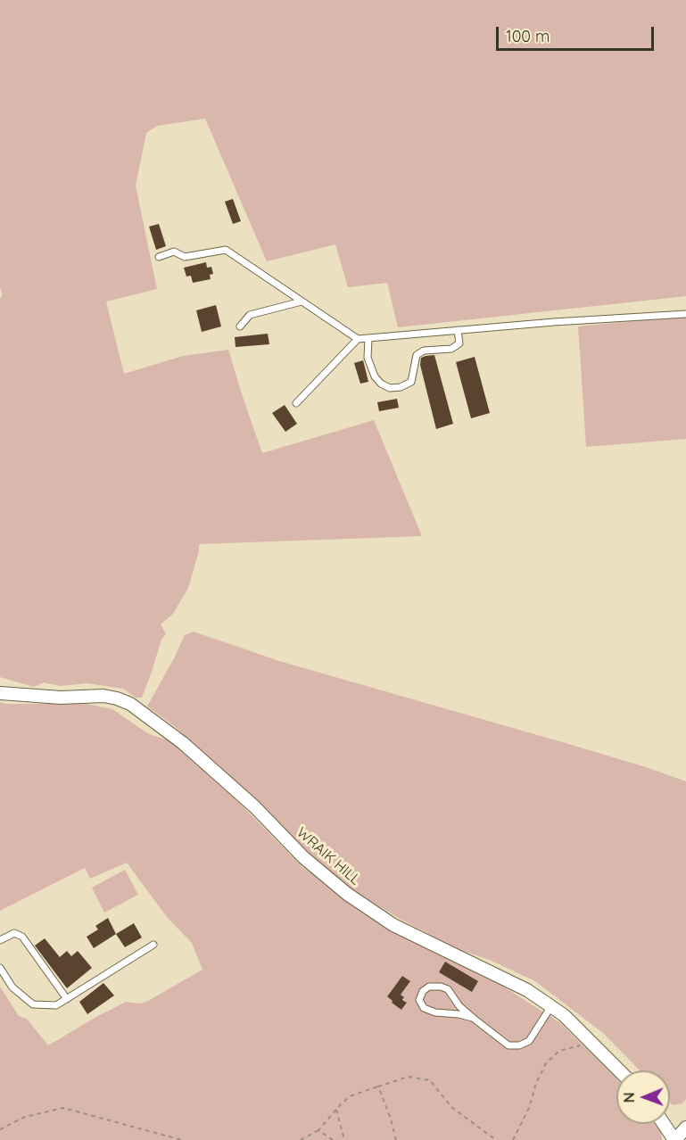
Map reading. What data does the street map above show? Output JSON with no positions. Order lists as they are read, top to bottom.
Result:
{
  "streets": {
    "street": ["WRAIK HILL"]
  },
  "scale_bar": "100 m",
  "north": "left"
}
